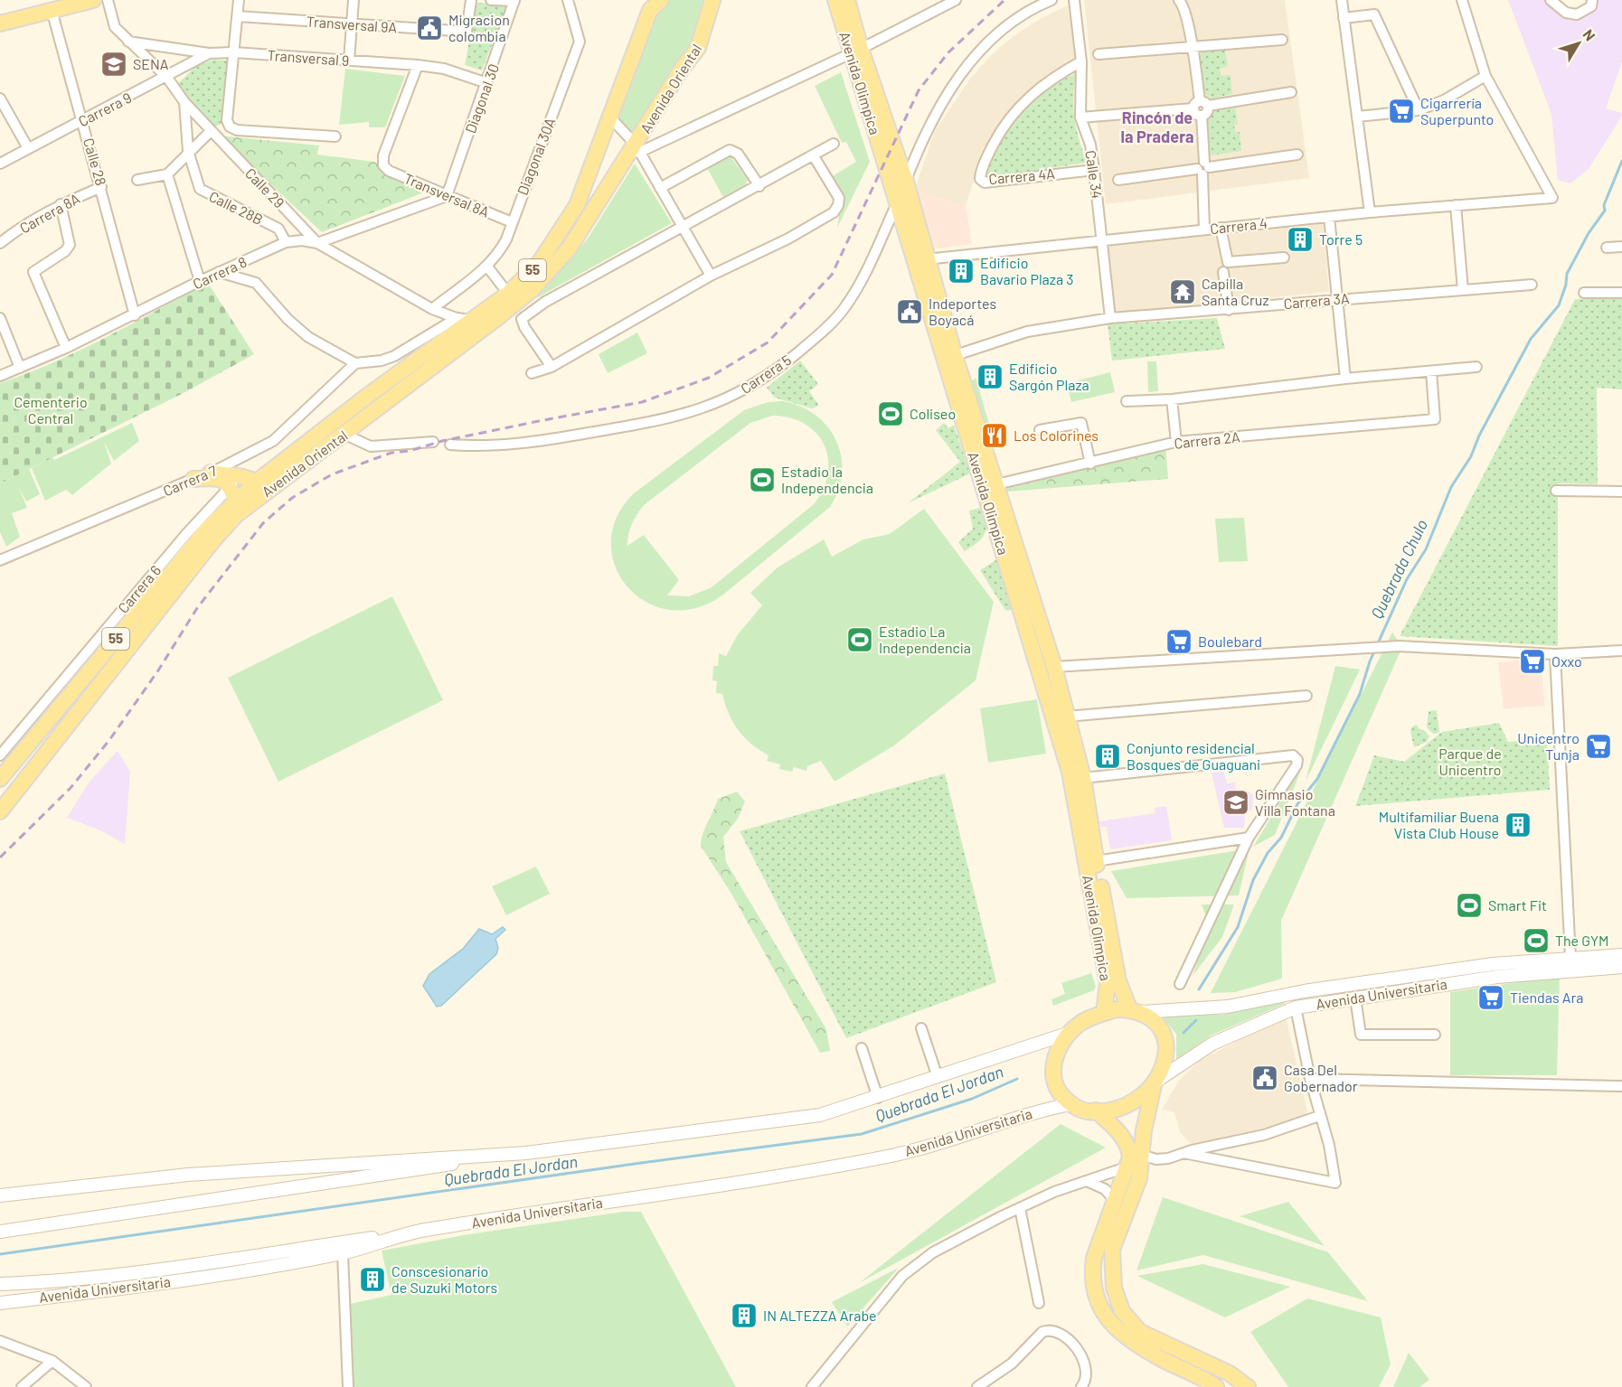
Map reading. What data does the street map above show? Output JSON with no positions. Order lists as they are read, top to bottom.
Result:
{
  "streets": {
    "main road": [
      "Avenida Olimpica",
      "Avenida Oriental",
      "55",
      "Avenida Universitaria"
    ],
    "street": [
      "Transversal 9A",
      "Transversal 9",
      "Diagonal 30",
      "Carrera 9",
      "Diagonal 30A",
      "Calle 28",
      "Calle 34",
      "Carrera 4A",
      "Calle 29",
      "Transversal 8A",
      "Calle 28B",
      "Carrera 8A",
      "Carrera 4",
      "Carrera 8",
      "Carrera 3A",
      "Carrera 5",
      "Carrera 2A",
      "Carrera 7",
      "Carrera 6"
    ]
  },
  "crossings": [
    ["Transversal 9", "Diagonal 30"],
    ["Transversal 9", "Carrera 9"],
    ["Transversal 9", "Calle 29"],
    ["Transversal 9", "Transversal 8A"],
    ["Avenida Olimpica", "Carrera 4"],
    ["Avenida Olimpica", "Carrera 3A"],
    ["Avenida Olimpica", "Carrera 5"],
    ["Avenida Olimpica", "Carrera 2A"],
    ["Avenida Olimpica", "Avenida Universitaria"],
    ["Avenida Oriental", "Calle 29"],
    ["Avenida Oriental", "Carrera 6"],
    ["Diagonal 30", "Transversal 8A"],
    ["Diagonal 30", "Carrera 8"],
    ["Carrera 9", "Calle 28"],
    ["Carrera 9", "Calle 29"],
    ["Diagonal 30A", "Calle 29"],
    ["Diagonal 30A", "Transversal 8A"],
    ["Calle 28", "Carrera 8A"],
    ["Calle 28", "Carrera 8"],
    ["Calle 34", "Carrera 4A"],
    ["Calle 34", "Carrera 4"],
    ["Calle 34", "Carrera 3A"],
    ["Calle 29", "Calle 28B"],
    ["Calle 29", "Carrera 8"],
    ["Transversal 8A", "Carrera 8"],
    ["Calle 28B", "Carrera 8"]
  ],
  "districts": ["Rincón de la Pradera"],
  "water": ["Quebrada Chulo", "Quebrada El Jordan"],
  "parks": ["Cementerio Central", "Parque de Unicentro"],
  "places": {
    "public building": ["Migracion colombia", "Indeportes Boyacá", "Casa Del Gobernador"],
    "school or university": ["SENA", "Gimnasio Villa Fontana"],
    "supermarket": [
      "Cigarrería Superpunto",
      "Boulebard",
      "Oxxo",
      "Unicentro Tunja",
      "Tiendas Ara"
    ],
    "building": [
      "Torre 5",
      "Edificio Bavario Plaza 3",
      "Edificio Sargón Plaza",
      "Conjunto residencial Bosques de Guaguani",
      "Multifamiliar Buena Vista Club House",
      "Conscesionario de Suzuki Motors",
      "IN ALTEZZA Arabe"
    ],
    "temple": ["Capilla Santa Cruz"],
    "sports": [
      "Coliseo",
      "Estadio la Independencia",
      "Estadio La Independencia",
      "Smart Fit",
      "The GYM"
    ],
    "restaurant": ["Los Colorines"]
  },
  "north": "top right"
}
